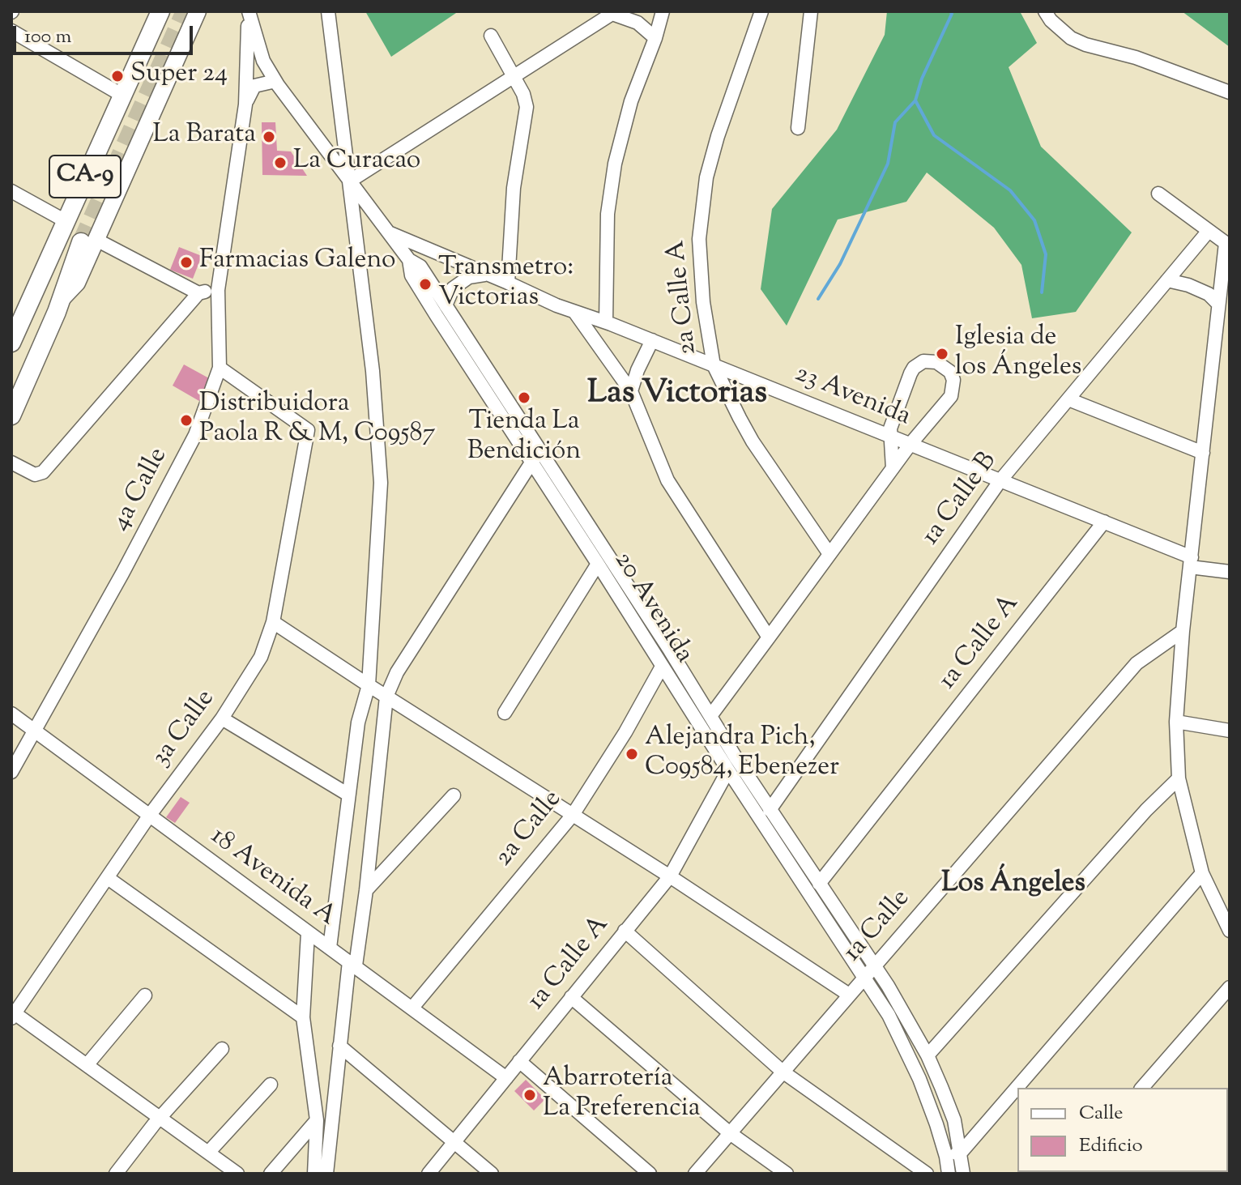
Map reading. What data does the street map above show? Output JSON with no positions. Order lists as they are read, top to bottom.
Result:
{
  "streets": {
    "highway": ["CA-9"],
    "street": [
      "2a Calle A",
      "23 Avenida",
      "4a Calle",
      "1a Calle B",
      "20 Avenida",
      "1a Calle A",
      "3a Calle",
      "2a Calle",
      "18 Avenida A",
      "1a Calle"
    ]
  },
  "crossings": [
    ["2a Calle A", "23 Avenida"],
    ["23 Avenida", "1a Calle B"],
    ["23 Avenida", "20 Avenida"],
    ["23 Avenida", "1a Calle A"],
    ["4a Calle", "20 Avenida"],
    ["4a Calle", "3a Calle"],
    ["4a Calle", "18 Avenida A"],
    ["1a Calle B", "20 Avenida"],
    ["20 Avenida", "1a Calle A"],
    ["20 Avenida", "2a Calle"],
    ["20 Avenida", "1a Calle"],
    ["1a Calle A", "18 Avenida A"],
    ["3a Calle", "18 Avenida A"],
    ["2a Calle", "18 Avenida A"]
  ],
  "districts": ["Las Victorias", "Los Ángeles"],
  "places": [
    "Super 24",
    "La Barata",
    "La Curacao",
    "Farmacias Galeno",
    "Transmetro: Victorias",
    "Iglesia de los Ángeles",
    "Tienda La Bendición",
    "Distribuidora Paola R & M, C09587",
    "Alejandra Pich, C09584, Ebenezer",
    "Abarrotería La Preferencia"
  ],
  "legend": ["Calle", "Edificio"],
  "scale_bar": "100 m"
}
